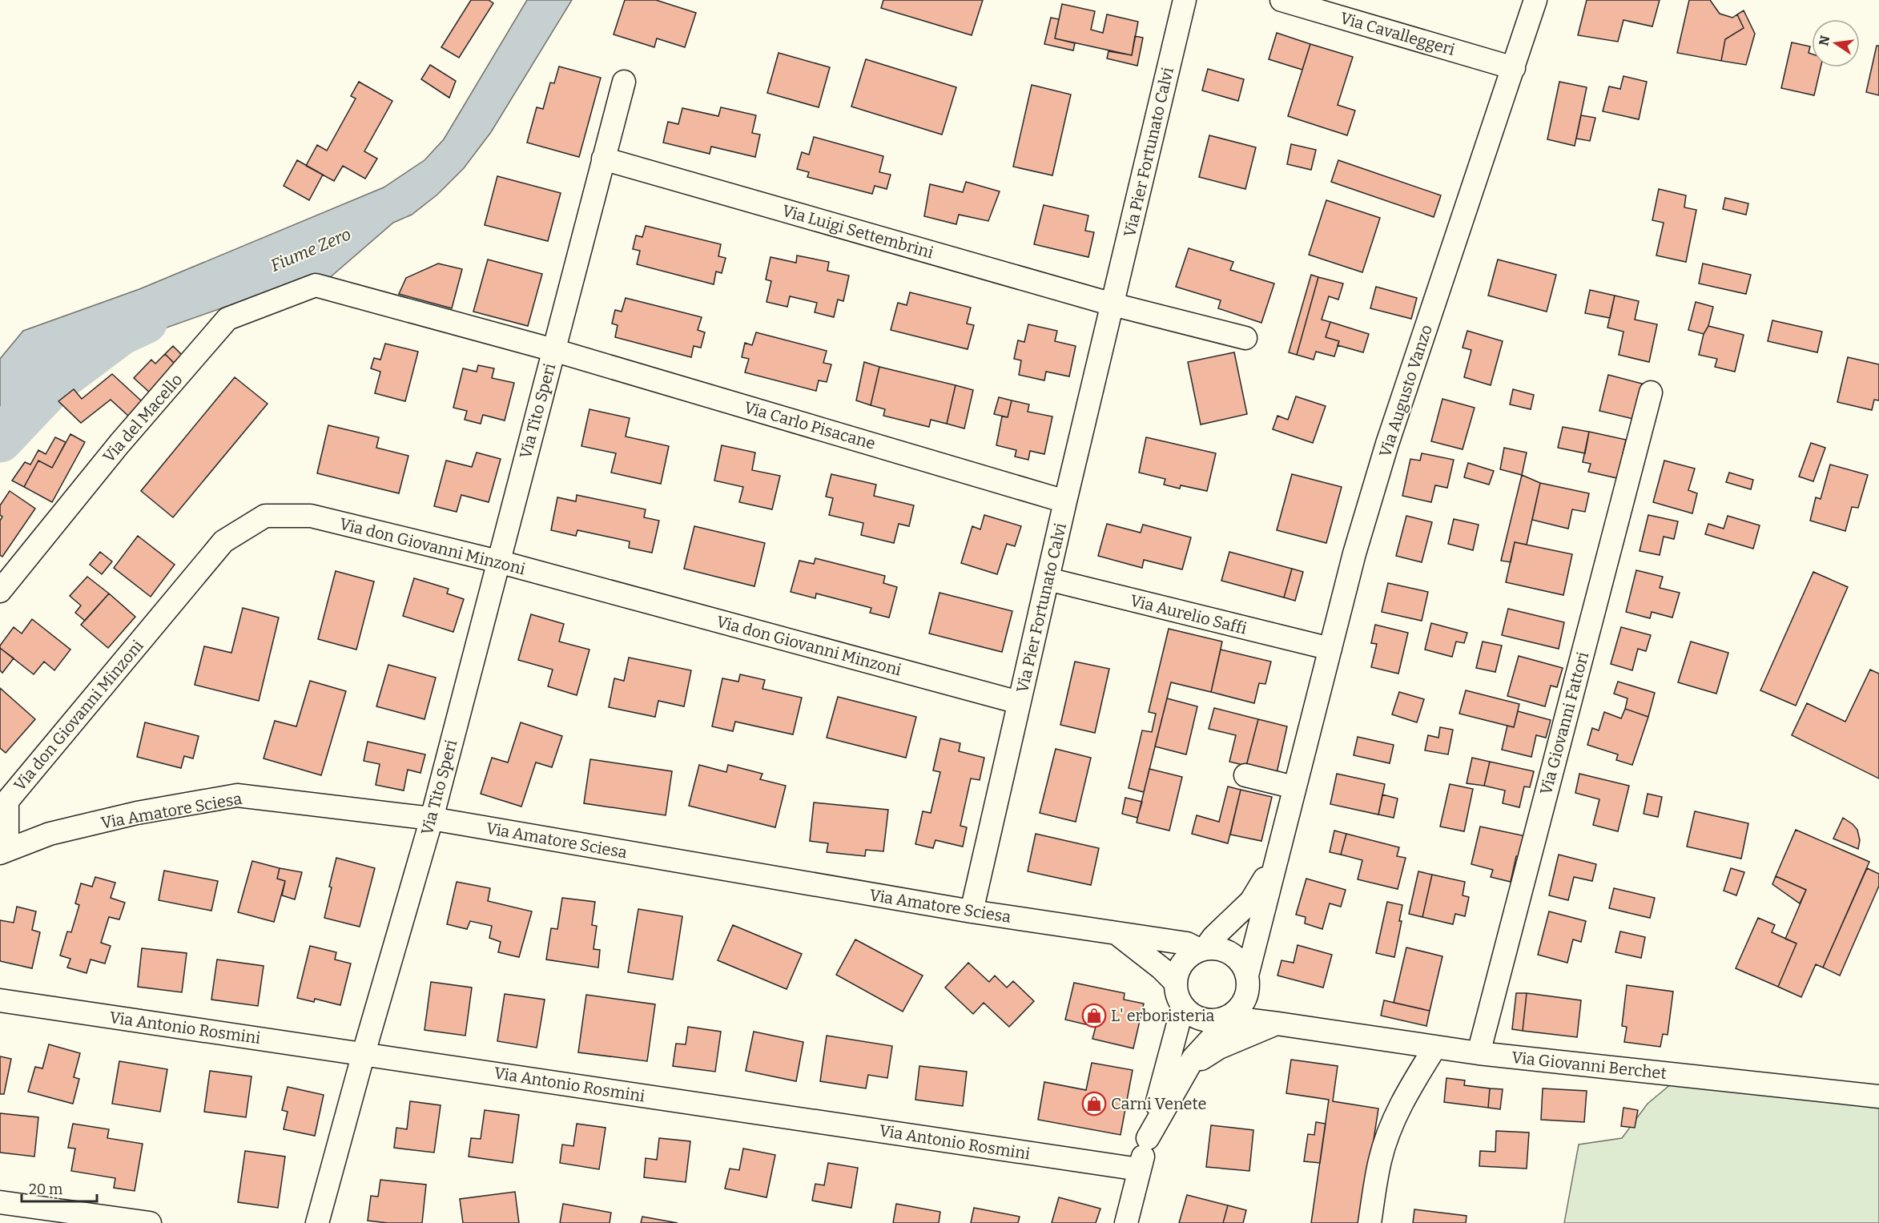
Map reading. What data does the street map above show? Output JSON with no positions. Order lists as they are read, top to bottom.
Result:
{
  "streets": {
    "street": [
      "Via Cavalleggeri",
      "Via Pier Fortunato Calvi",
      "Via Luigi Settembrini",
      "Via Augusto Vanzo",
      "Via Tito Speri",
      "Via del Macello",
      "Via Carlo Pisacane",
      "Via don Giovanni Minzoni",
      "Via Aurelio Saffi",
      "Via Giovanni Fattori",
      "Via Amatore Sciesa",
      "Via Antonio Rosmini",
      "Via Giovanni Berchet"
    ]
  },
  "crossings": [
    ["Via Cavalleggeri", "Via Augusto Vanzo"],
    ["Via Pier Fortunato Calvi", "Via Luigi Settembrini"],
    ["Via Pier Fortunato Calvi", "Via Carlo Pisacane"],
    ["Via Pier Fortunato Calvi", "Via don Giovanni Minzoni"],
    ["Via Pier Fortunato Calvi", "Via Aurelio Saffi"],
    ["Via Pier Fortunato Calvi", "Via Amatore Sciesa"],
    ["Via Luigi Settembrini", "Via Tito Speri"],
    ["Via Augusto Vanzo", "Via Aurelio Saffi"],
    ["Via Augusto Vanzo", "Via Amatore Sciesa"],
    ["Via Augusto Vanzo", "Via Antonio Rosmini"],
    ["Via Augusto Vanzo", "Via Giovanni Berchet"],
    ["Via Tito Speri", "Via del Macello"],
    ["Via Tito Speri", "Via Carlo Pisacane"],
    ["Via Tito Speri", "Via don Giovanni Minzoni"],
    ["Via Tito Speri", "Via Amatore Sciesa"],
    ["Via Tito Speri", "Via Antonio Rosmini"],
    ["Via don Giovanni Minzoni", "Via Amatore Sciesa"],
    ["Via Giovanni Fattori", "Via Giovanni Berchet"],
    ["Via Amatore Sciesa", "Via Giovanni Berchet"]
  ],
  "water": ["Fiume Zero"],
  "places": {
    "shop": ["L' erboristeria", "Carni Venete"]
  },
  "scale_bar": "20 m",
  "north": "left"
}
